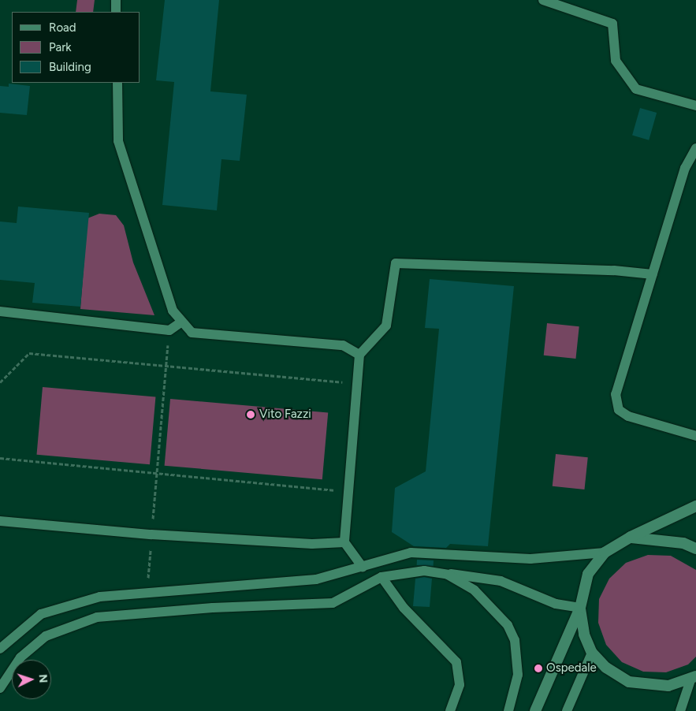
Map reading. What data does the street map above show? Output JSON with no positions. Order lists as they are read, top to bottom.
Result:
{
  "places": ["Vito Fazzi", "Ospedale"],
  "legend": ["Road", "Park", "Building"],
  "north": "right"
}
